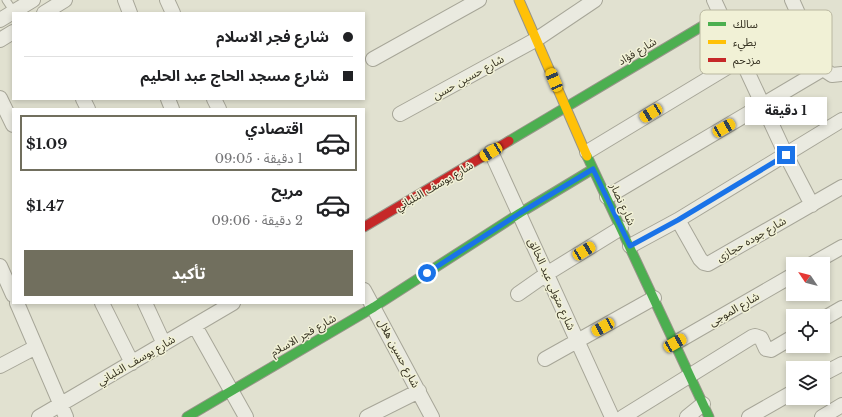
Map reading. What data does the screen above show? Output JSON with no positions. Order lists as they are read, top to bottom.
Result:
{
  "streets": {
    "street": [
      "شارع فؤاد",
      "شارع حسين حسن",
      "شارع يوسف التلباني",
      "شارع نصار",
      "شارع جوده حجازى",
      "شارع متولي عبد الخالق",
      "شارع الموجى",
      "شارع فجر الاسلام",
      "شارع حسين هلال"
    ]
  },
  "crossings": [
    ["شارع فؤاد", "شارع يوسف التلباني"],
    ["شارع فؤاد", "شارع نصار"],
    ["شارع حسين حسن", "شارع نصار"],
    ["شارع يوسف التلباني", "شارع نصار"],
    ["شارع يوسف التلباني", "شارع متولي عبد الخالق"],
    ["شارع نصار", "شارع الموجى"],
    ["شارع نصار", "شارع فجر الاسلام"],
    ["شارع متولي عبد الخالق", "شارع فجر الاسلام"],
    ["شارع فجر الاسلام", "شارع حسين هلال"]
  ],
  "legend": ["سالك", "بطيء", "مزدحم"],
  "north": "top left",
  "page": {
    "banner": ["شارع فجر الاسلام", "شارع مسجد الحاج عبد الحليم"],
    "bubble": "1 دقيقة",
    "list": [
      {
        "name": "اقتصادي",
        "note": "1 دقيقة · 09:05",
        "value": "$1.09"
      },
      {
        "name": "مريح",
        "note": "2 دقيقة · 09:06",
        "value": "$1.47"
      }
    ],
    "buttons": "تأكيد"
  }
}
